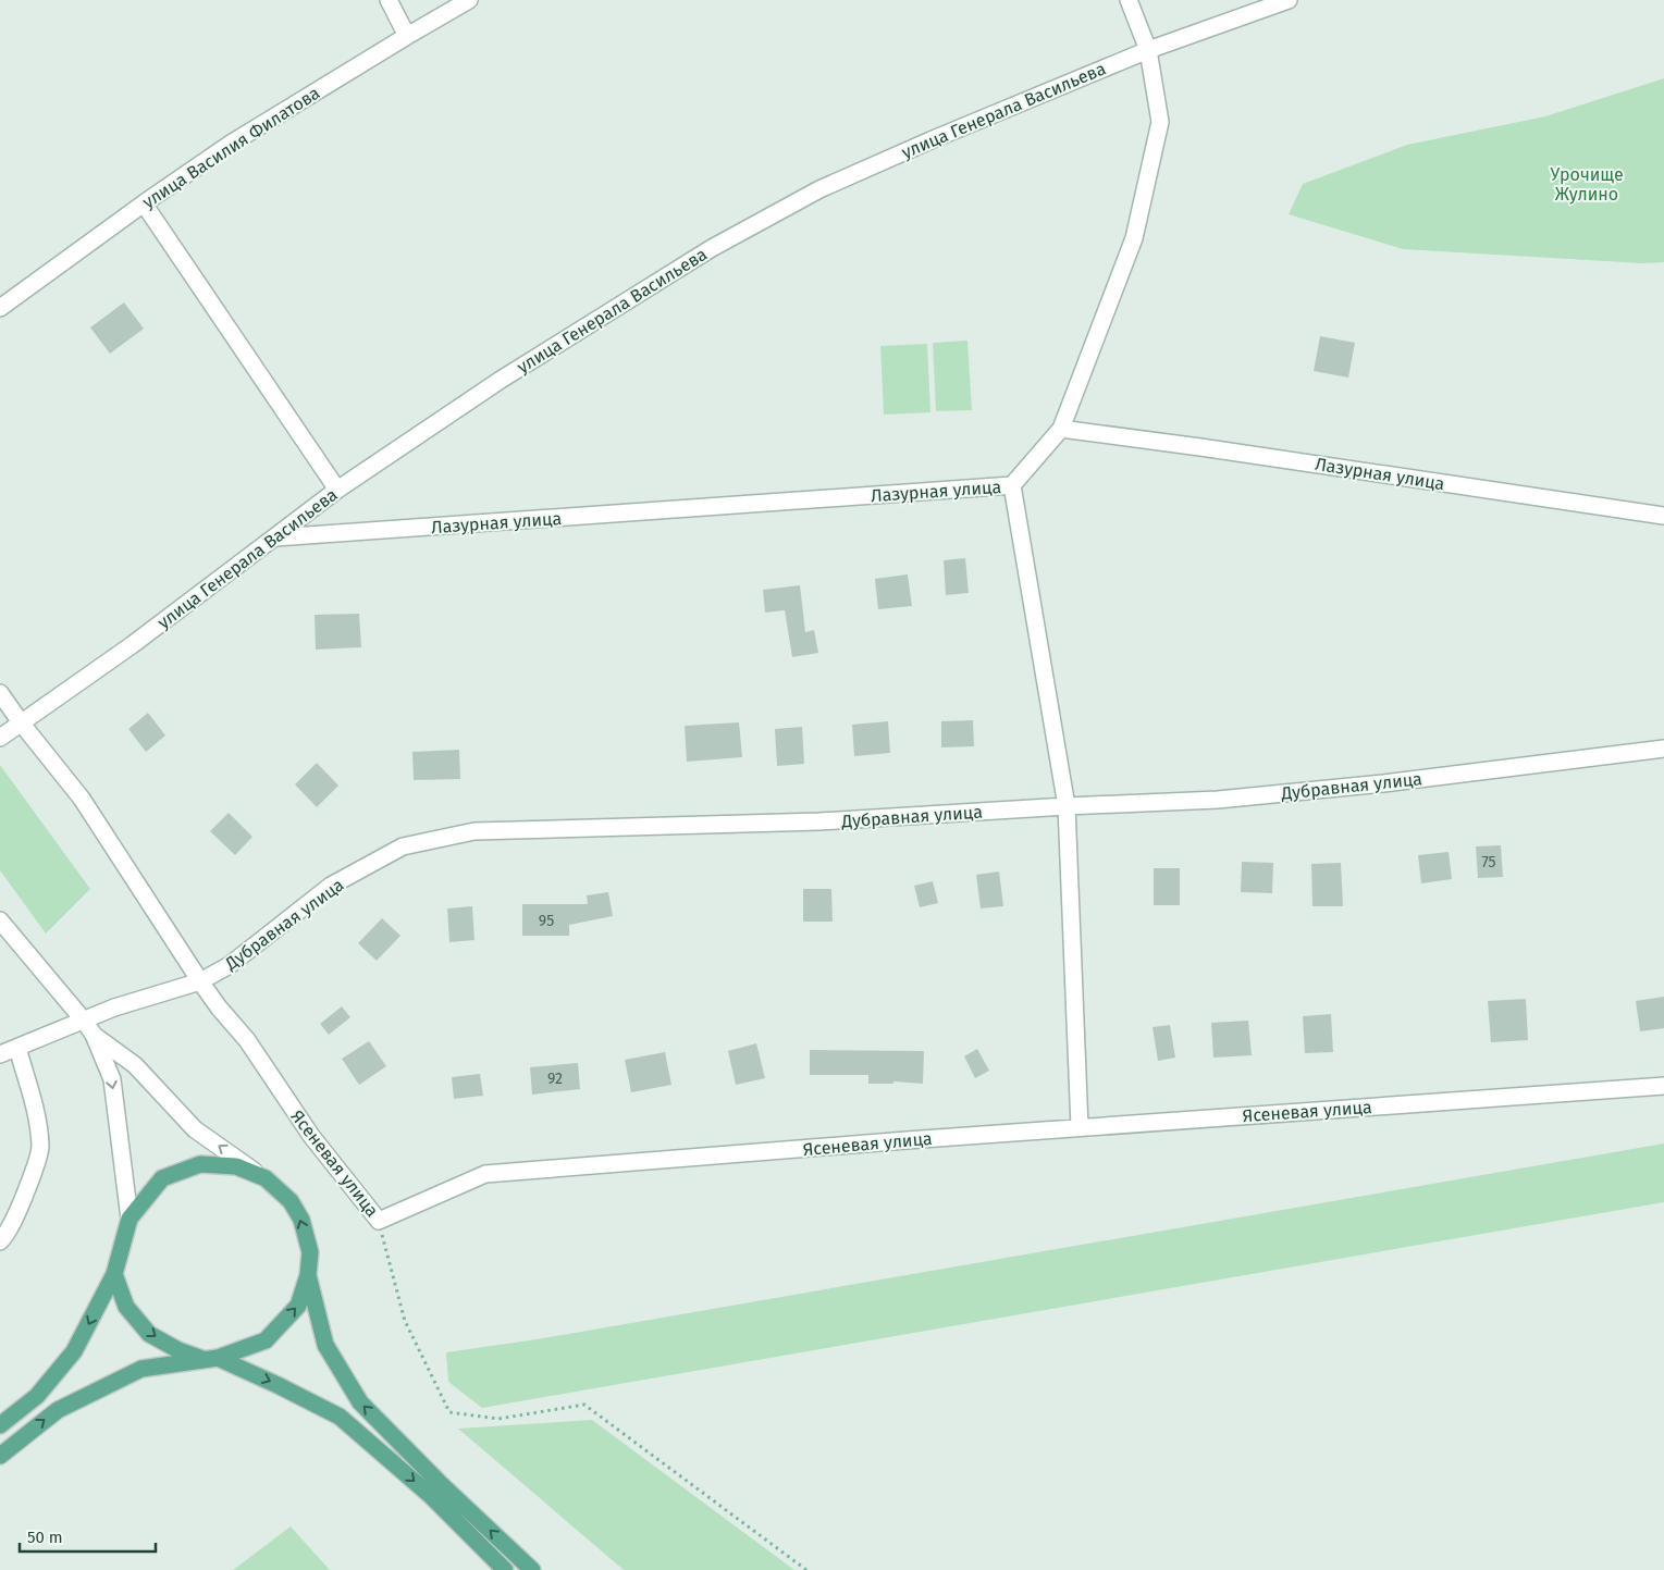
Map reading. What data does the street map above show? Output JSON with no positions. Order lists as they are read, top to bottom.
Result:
{
  "streets": {
    "street": [
      "улица Генерала Васильева",
      "улица Василия Филатова",
      "Лазурная улица",
      "Дубравная улица",
      "Ясеневая улица"
    ]
  },
  "crossings": [
    ["улица Генерала Васильева", "Лазурная улица"],
    ["улица Генерала Васильева", "Ясеневая улица"],
    ["Дубравная улица", "Ясеневая улица"]
  ],
  "parks": ["Урочище Жулино"],
  "house_numbers": ["75", "95", "92"],
  "scale_bar": "50 m"
}
